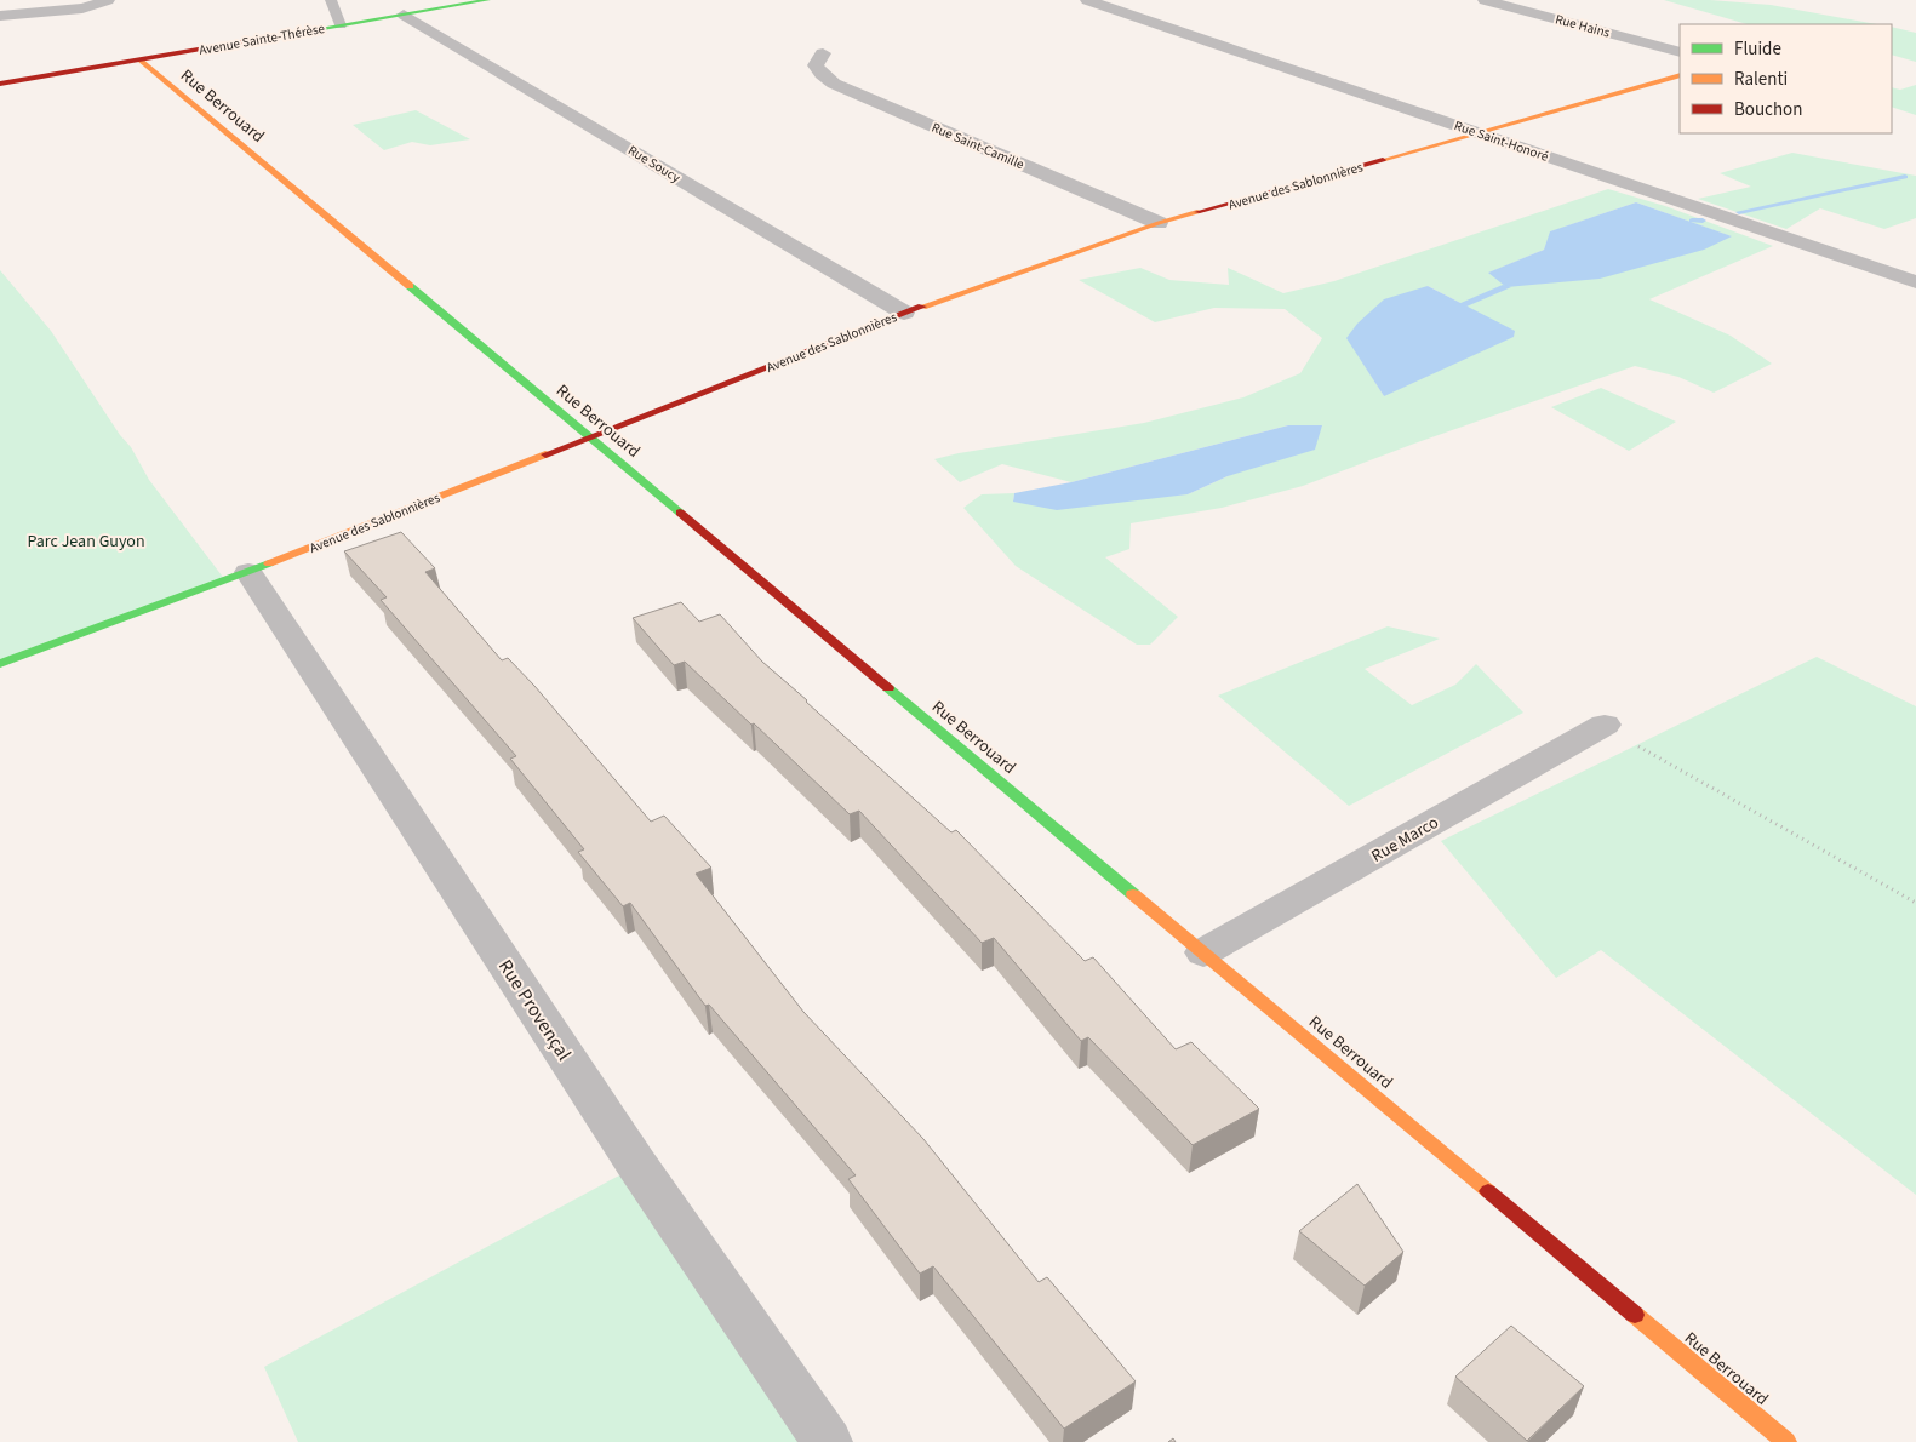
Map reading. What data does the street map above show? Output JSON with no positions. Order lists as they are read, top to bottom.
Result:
{
  "streets": {
    "street": [
      "Rue Hains",
      "Avenue Sainte-Thérèse",
      "Rue Berrouard",
      "Rue Saint-Honoré",
      "Rue Saint-Camille",
      "Rue Soucy",
      "Avenue des Sablonnières",
      "Rue Marco",
      "Rue Provençal"
    ]
  },
  "crossings": [
    ["Avenue Sainte-Thérèse", "Rue Berrouard"],
    ["Avenue Sainte-Thérèse", "Rue Soucy"],
    ["Rue Berrouard", "Avenue des Sablonnières"],
    ["Rue Berrouard", "Rue Marco"],
    ["Rue Saint-Honoré", "Avenue des Sablonnières"],
    ["Rue Saint-Camille", "Avenue des Sablonnières"],
    ["Rue Soucy", "Avenue des Sablonnières"],
    ["Avenue des Sablonnières", "Rue Provençal"]
  ],
  "parks": ["Parc Jean Guyon"],
  "legend": ["Fluide", "Ralenti", "Bouchon"]
}
